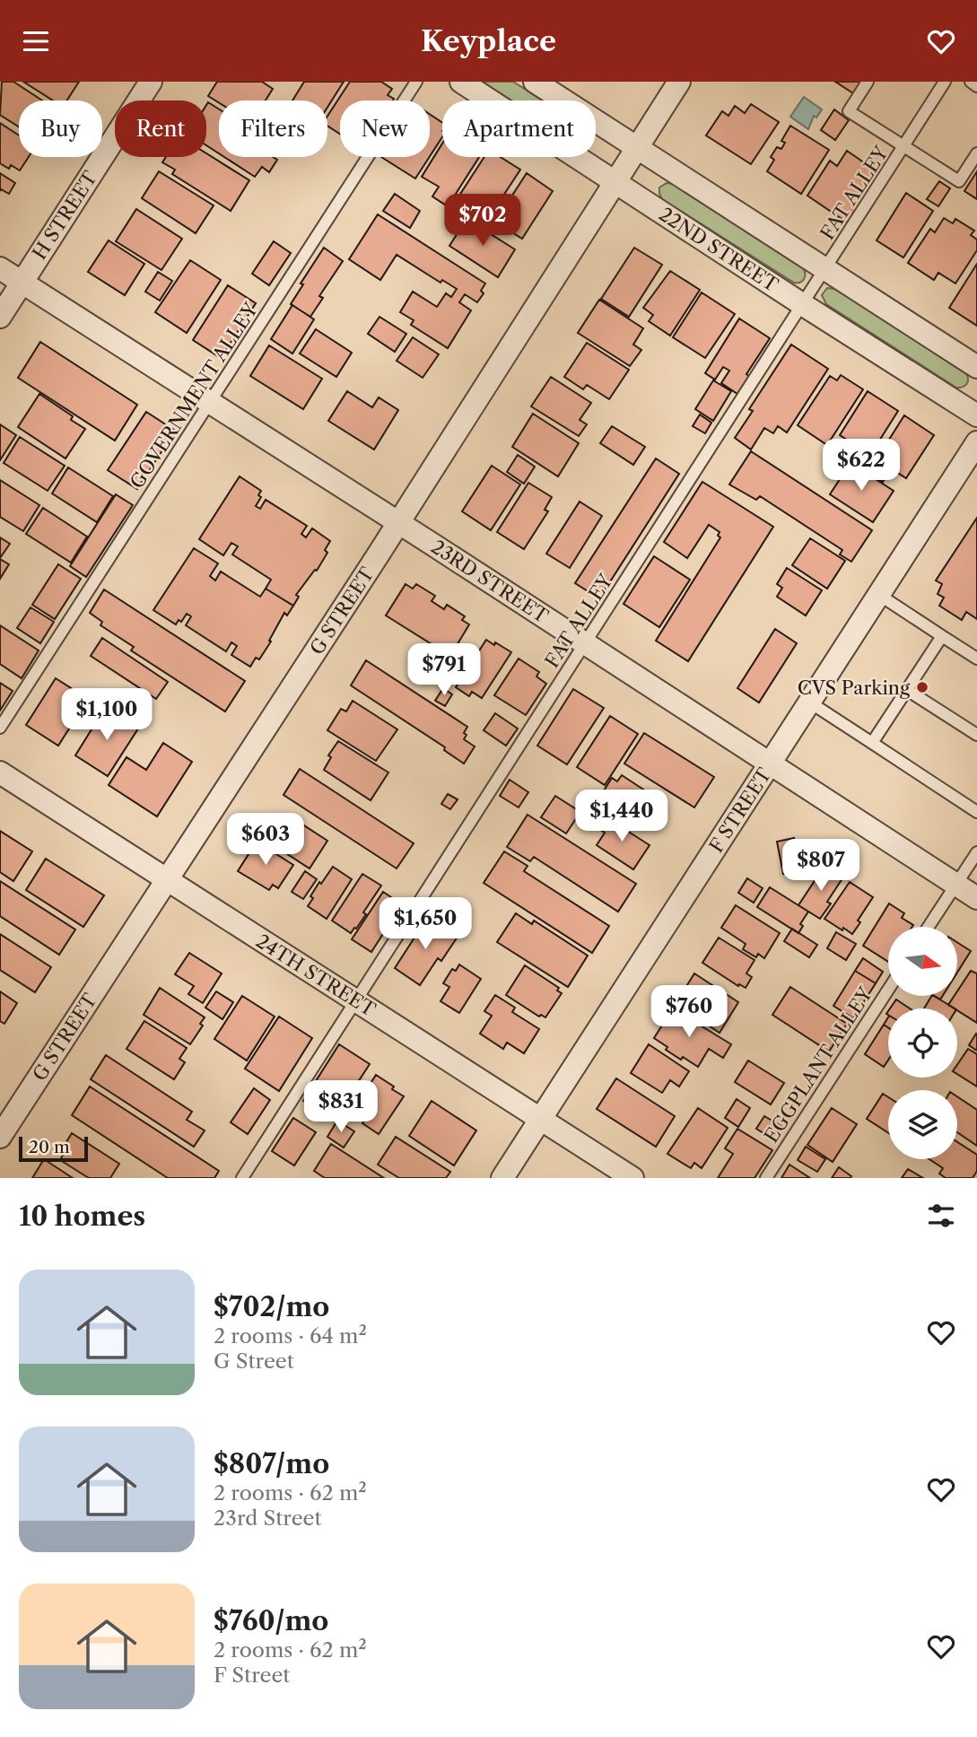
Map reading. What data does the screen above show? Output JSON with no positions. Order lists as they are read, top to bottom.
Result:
{
  "streets": {
    "street": [
      "H STREET",
      "22ND STREET",
      "23RD STREET",
      "G STREET",
      "F STREET",
      "24TH STREET"
    ],
    "lane": ["FAT ALLEY", "GOVERNMENT ALLEY", "EGGPLANT ALLEY"]
  },
  "crossings": [
    ["FAT ALLEY", "22ND STREET"],
    ["FAT ALLEY", "23RD STREET"],
    ["FAT ALLEY", "24TH STREET"],
    ["H STREET", "23RD STREET"],
    ["22ND STREET", "G STREET"],
    ["GOVERNMENT ALLEY", "23RD STREET"],
    ["23RD STREET", "G STREET"],
    ["23RD STREET", "F STREET"],
    ["G STREET", "24TH STREET"],
    ["F STREET", "24TH STREET"]
  ],
  "places": ["CVS Parking"],
  "scale_bar": "20 m",
  "north": "right",
  "page": {
    "header": "Keyplace",
    "chip": [
      "Buy",
      "Rent",
      "Filters",
      "New",
      "Apartment"
    ],
    "price": [
      "$702",
      "$622",
      "$791",
      "$1,100",
      "$1,440",
      "$603",
      "$807",
      "$1,650",
      "$760",
      "$831"
    ],
    "scale": "20 m",
    "heading": "10 homes",
    "list": [
      {
        "name": "$702/mo",
        "note": "2 rooms · 64 m² · G Street"
      },
      {
        "name": "$807/mo",
        "note": "2 rooms · 62 m² · 23rd Street"
      },
      {
        "name": "$760/mo",
        "note": "2 rooms · 62 m² · F Street"
      }
    ]
  }
}
